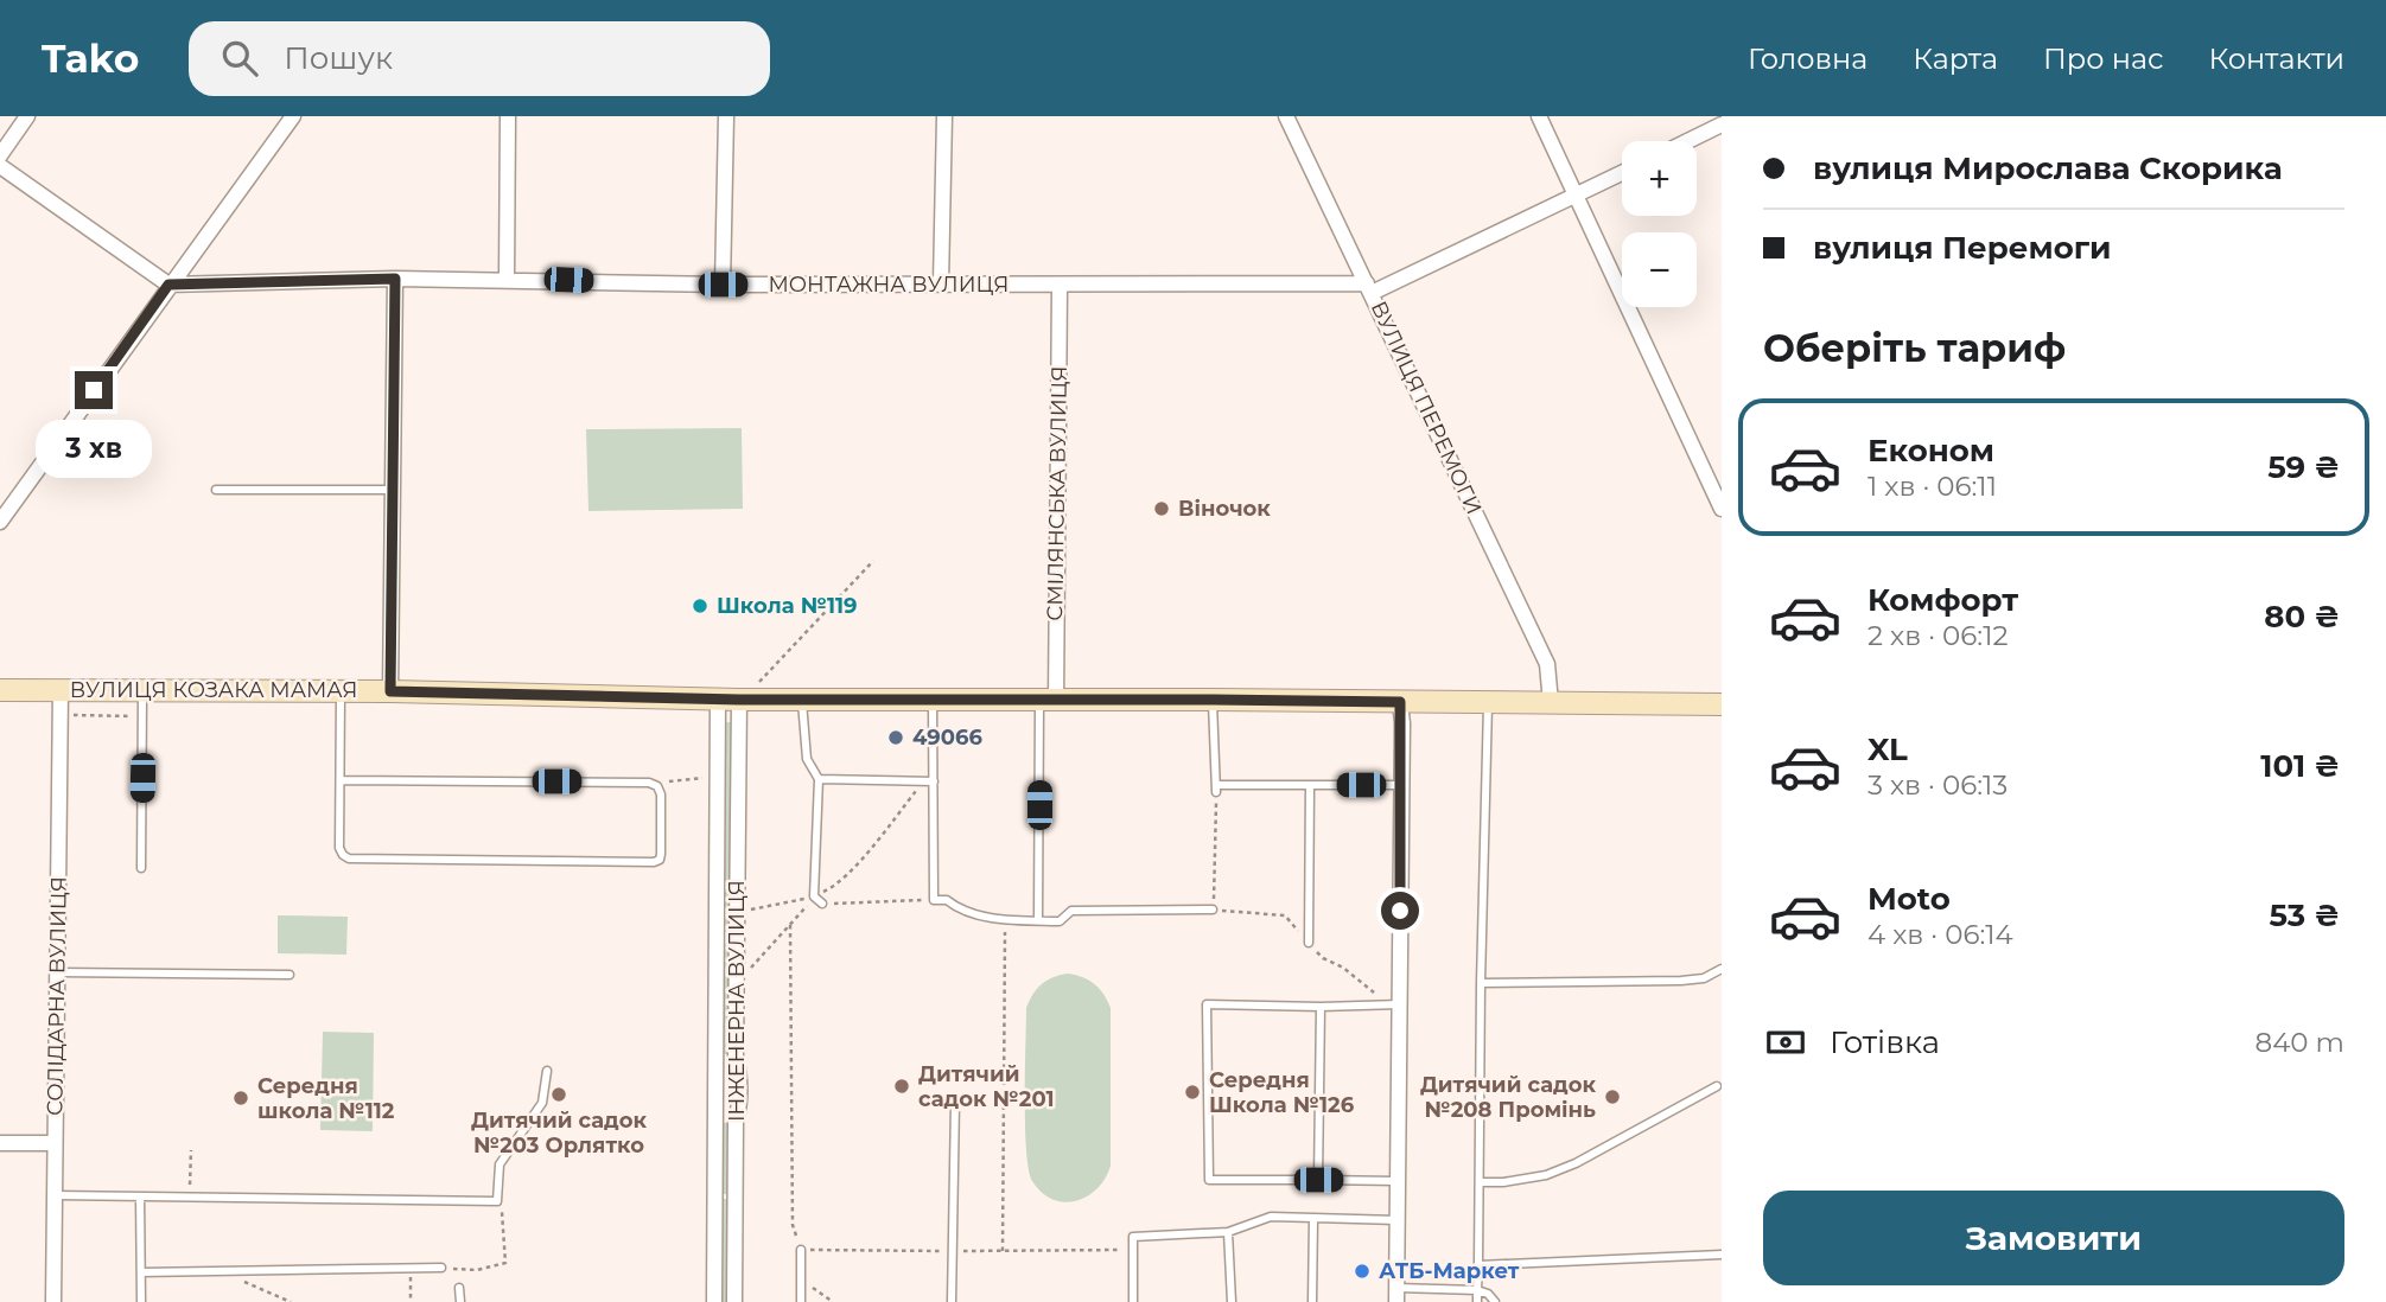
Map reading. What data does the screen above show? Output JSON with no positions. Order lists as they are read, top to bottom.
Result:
{
  "streets": {
    "street": [
      "МОНТАЖНА ВУЛИЦЯ",
      "ВУЛИЦЯ ПЕРЕМОГИ",
      "СМІЛЯНСЬКА ВУЛИЦЯ",
      "ВУЛИЦЯ КОЗАКА МАМАЯ",
      "СОЛІДАРНА ВУЛИЦЯ",
      "ІНЖЕНЕРНА ВУЛИЦЯ"
    ]
  },
  "crossings": [
    ["МОНТАЖНА ВУЛИЦЯ", "ВУЛИЦЯ ПЕРЕМОГИ"],
    ["МОНТАЖНА ВУЛИЦЯ", "СМІЛЯНСЬКА ВУЛИЦЯ"],
    ["ВУЛИЦЯ ПЕРЕМОГИ", "ВУЛИЦЯ КОЗАКА МАМАЯ"],
    ["СМІЛЯНСЬКА ВУЛИЦЯ", "ВУЛИЦЯ КОЗАКА МАМАЯ"],
    ["ВУЛИЦЯ КОЗАКА МАМАЯ", "СОЛІДАРНА ВУЛИЦЯ"],
    ["ВУЛИЦЯ КОЗАКА МАМАЯ", "ІНЖЕНЕРНА ВУЛИЦЯ"]
  ],
  "places": [
    "Віночок",
    "Школа №119",
    "49066",
    "Дитячий садок №201",
    "Середня Школа №126",
    "Дитячий садок №203 Орлятко",
    "Дитячий садок №208 Промінь",
    "Середня школа №112",
    "АТБ-Маркет"
  ],
  "page": {
    "header": "Tako",
    "search": "Пошук",
    "nav": [
      "Головна",
      "Карта",
      "Про нас",
      "Контакти"
    ],
    "banner": ["вулиця Мирослава Скорика", "вулиця Перемоги"],
    "map_buttons": ["+", "−"],
    "heading": "Оберіть тариф",
    "list": [
      {
        "name": "Економ",
        "note": "1 хв · 06:11",
        "value": "59 ₴"
      },
      {
        "name": "Комфорт",
        "note": "2 хв · 06:12",
        "value": "80 ₴"
      },
      {
        "name": "XL",
        "note": "3 хв · 06:13",
        "value": "101 ₴"
      },
      {
        "name": "Moto",
        "note": "4 хв · 06:14",
        "value": "53 ₴"
      }
    ],
    "bubble": "3 хв",
    "pay": ["Готівка", "840 m"],
    "buttons": "Замовити"
  }
}
